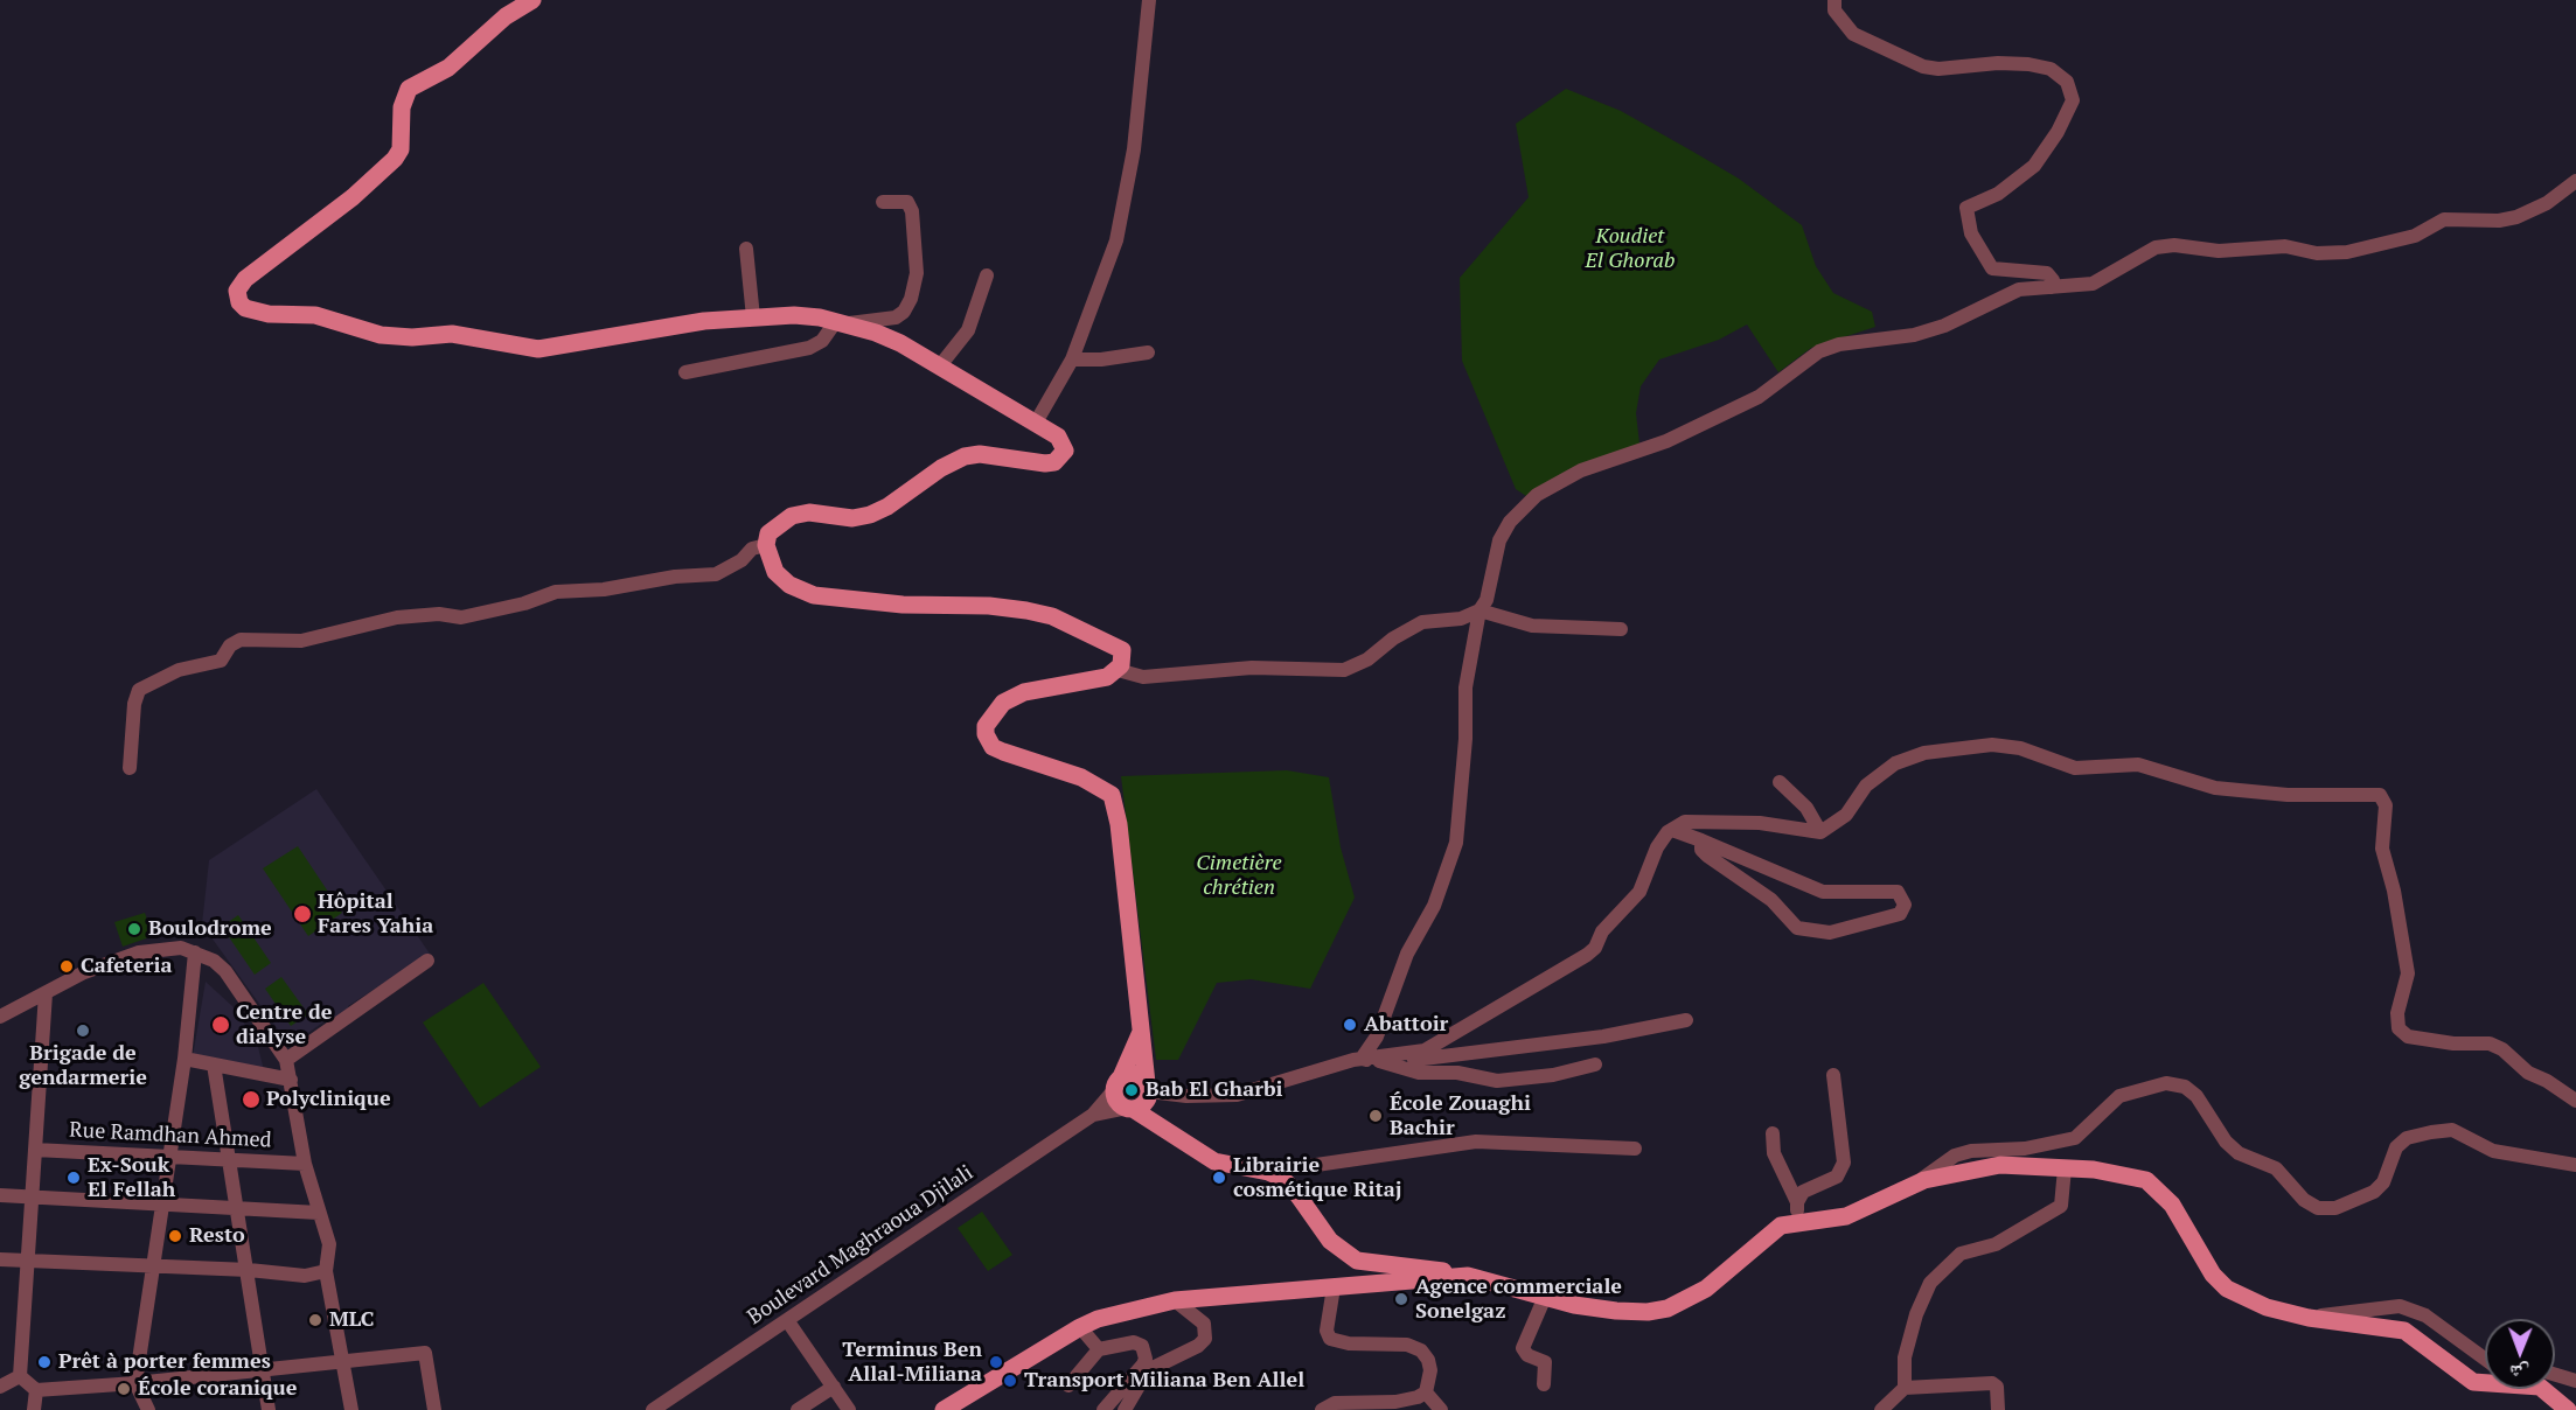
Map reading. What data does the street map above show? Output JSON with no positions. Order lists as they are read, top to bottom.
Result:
{
  "streets": {
    "street": ["Rue Ramdhan Ahmed", "Boulevard Maghraoua Djilali"]
  },
  "parks": ["Koudiet El Ghorab", "Cimetière chrétien"],
  "places": [
    "Hôpital Fares Yahia",
    "Boulodrome",
    "Cafeteria",
    "Centre de dialyse",
    "Abattoir",
    "Brigade de gendarmerie",
    "Bab El Gharbi",
    "Polyclinique",
    "École Zouaghi Bachir",
    "Ex-Souk El Fellah",
    "Librairie cosmétique Ritaj",
    "Resto",
    "Agence commerciale Sonelgaz",
    "MLC",
    "Prêt à porter femmes",
    "Terminus Ben Allal-Miliana",
    "Transport Miliana Ben Allel",
    "École coranique"
  ],
  "north": "bottom"
}
